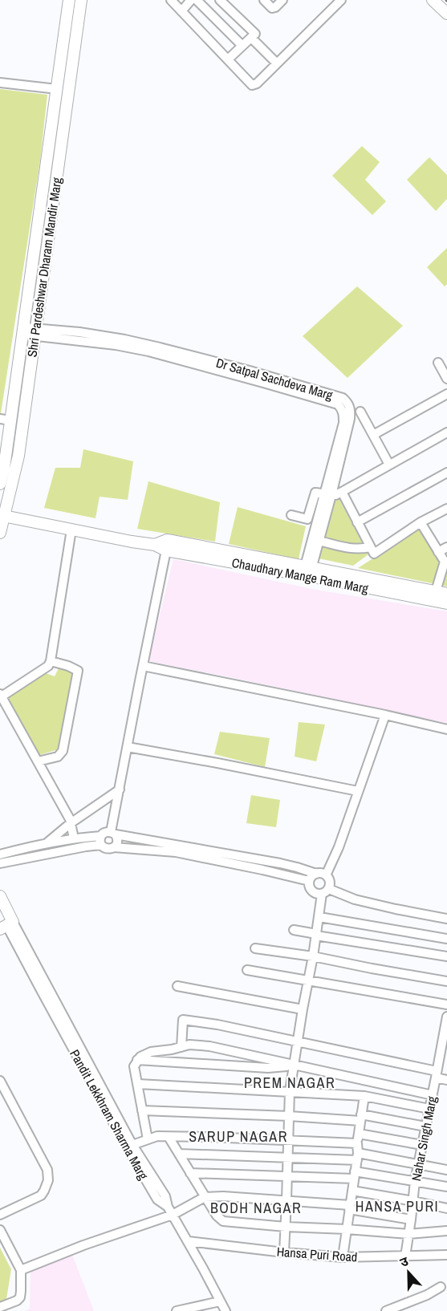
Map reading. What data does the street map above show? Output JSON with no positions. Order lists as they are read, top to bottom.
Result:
{
  "streets": {
    "main road": ["Shri Pardeshwar Dharam Mandir Marg", "Chaudhary Mange Ram Marg", "Pandit Lekkhram Sharma Marg"],
    "street": ["Dr Satpal Sachdeva Marg", "Nahar Singh Marg", "Hansa Puri Road"]
  },
  "crossings": [
    ["Shri Pardeshwar Dharam Mandir Marg", "Dr Satpal Sachdeva Marg"],
    ["Shri Pardeshwar Dharam Mandir Marg", "Chaudhary Mange Ram Marg"],
    ["Dr Satpal Sachdeva Marg", "Chaudhary Mange Ram Marg"],
    ["Pandit Lekkhram Sharma Marg", "Hansa Puri Road"],
    ["Nahar Singh Marg", "Hansa Puri Road"]
  ],
  "districts": [
    "PREM NAGAR",
    "SARUP NAGAR",
    "HANSA PURI",
    "BODH NAGAR"
  ],
  "north": "top"
}
